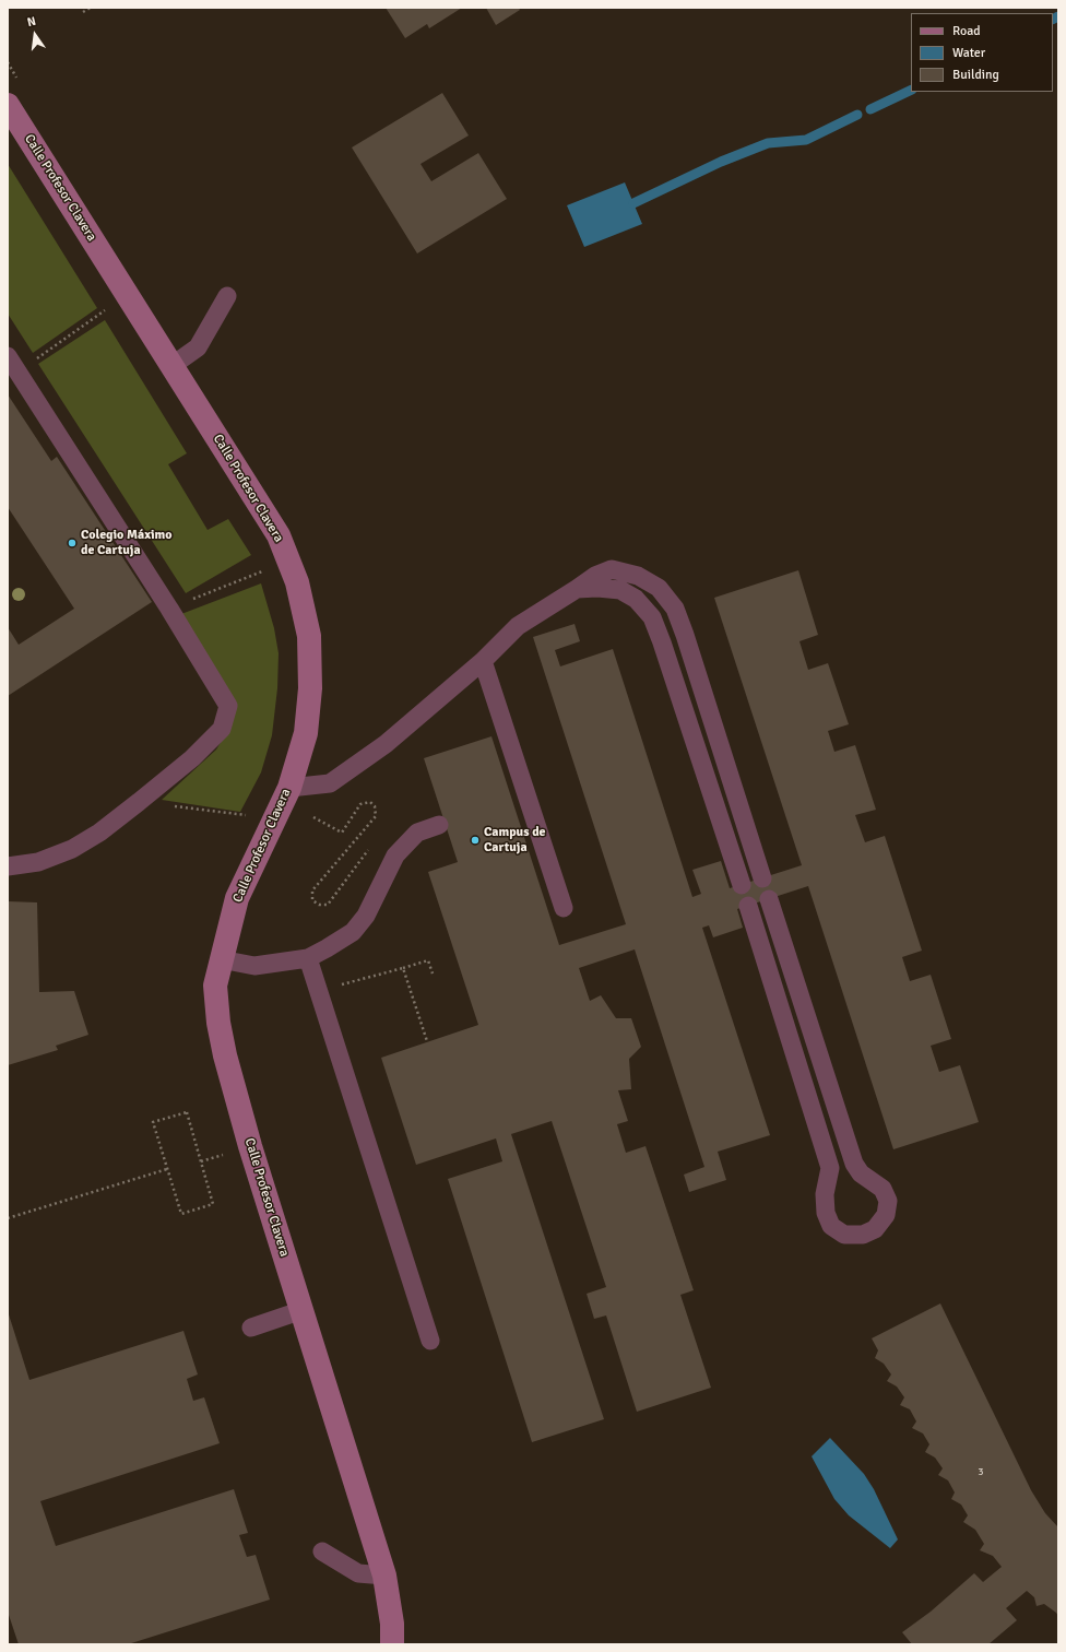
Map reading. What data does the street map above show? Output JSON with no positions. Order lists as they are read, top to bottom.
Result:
{
  "streets": {
    "street": ["Calle Profesor Clavera"]
  },
  "places": ["Colegio Máximo de Cartuja", "Campus de Cartuja"],
  "house_numbers": ["3"],
  "legend": ["Road", "Water", "Building"],
  "north": "top"
}
